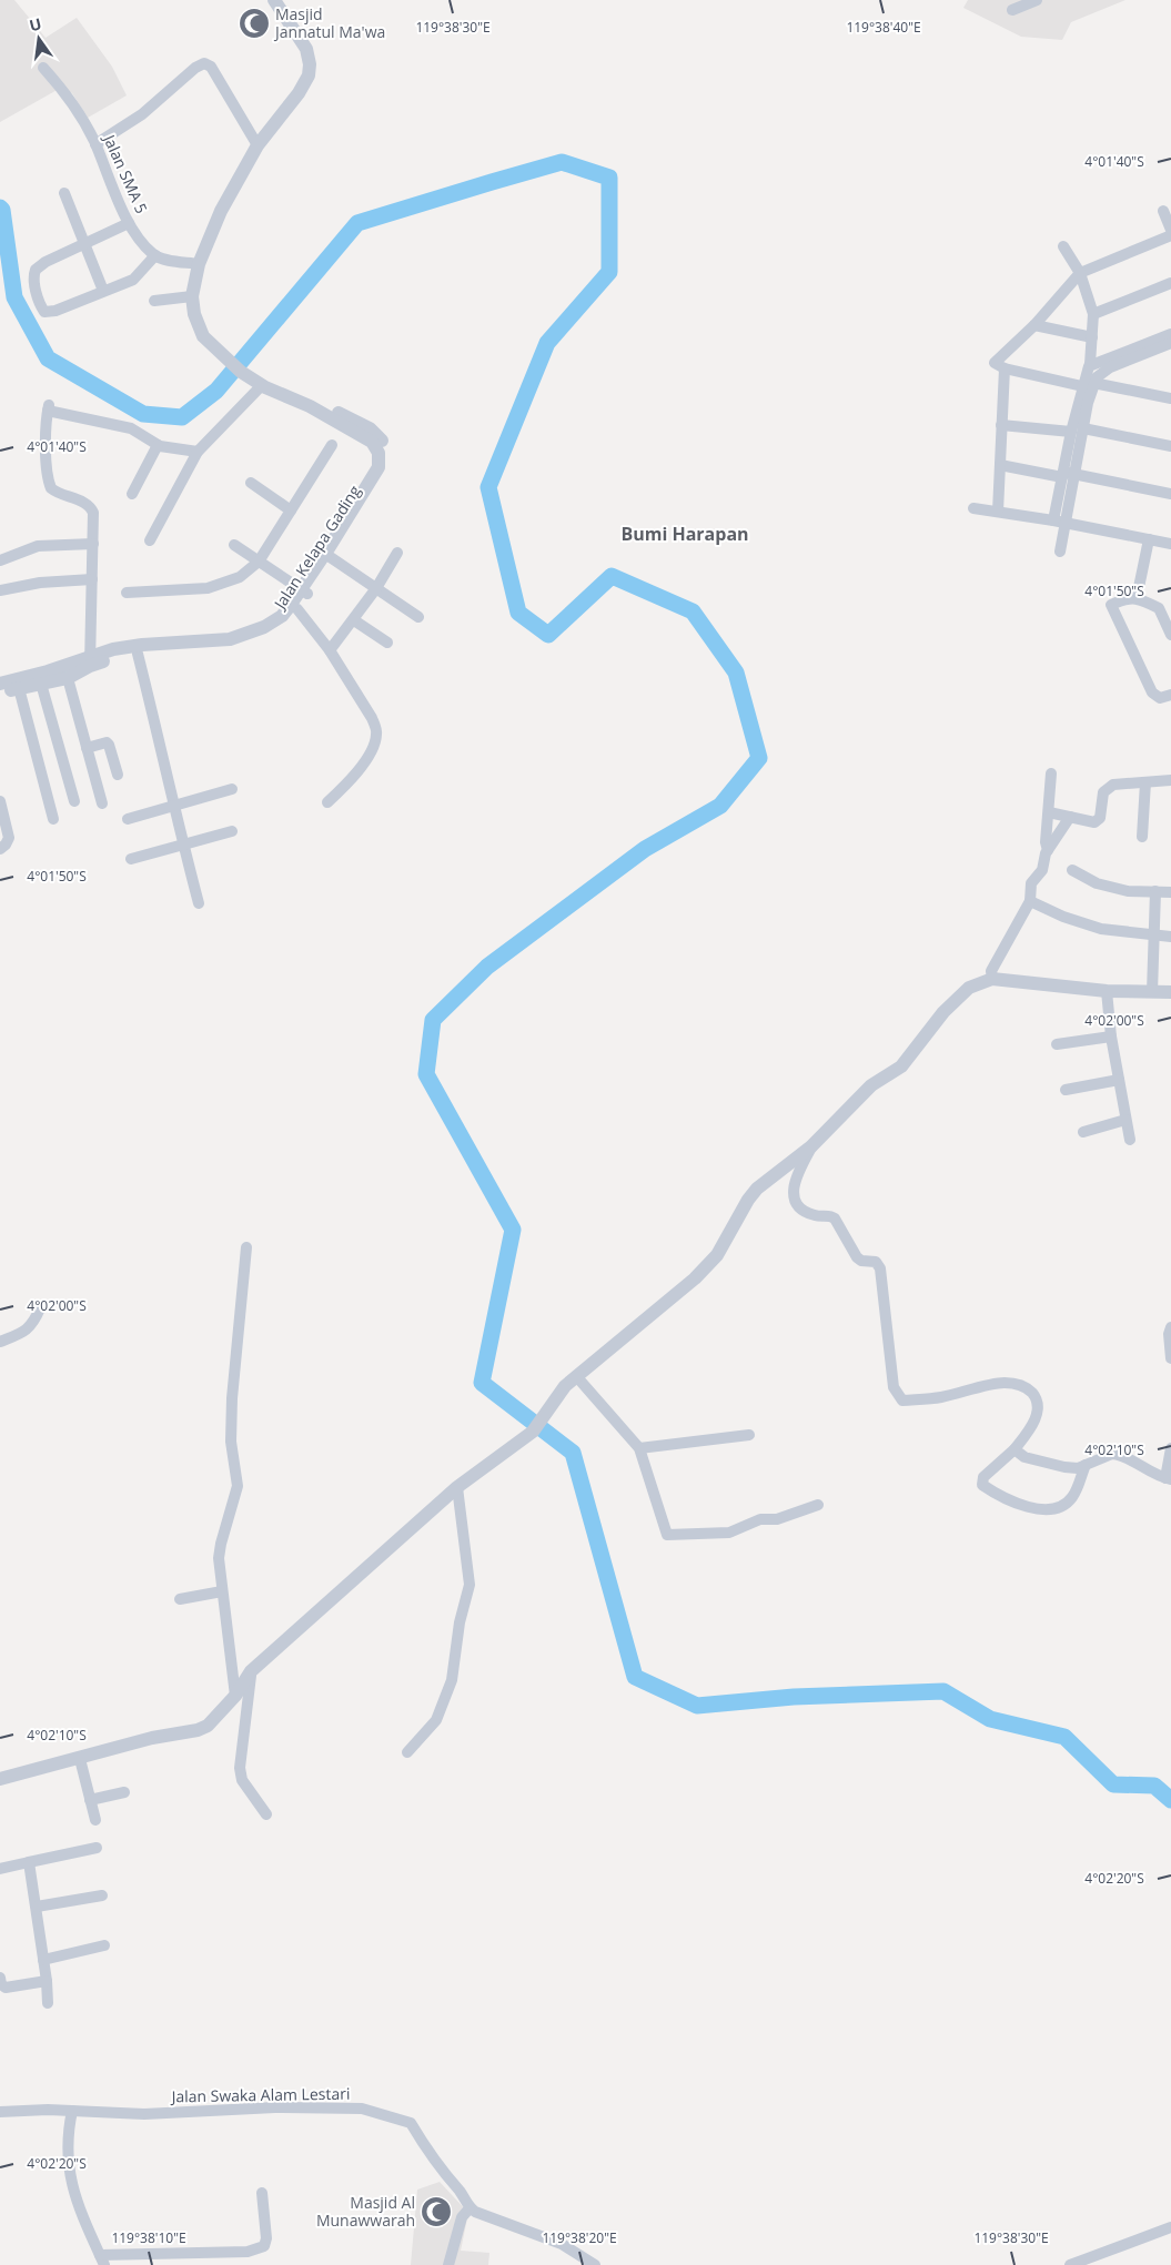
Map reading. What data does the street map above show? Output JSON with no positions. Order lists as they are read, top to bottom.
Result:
{
  "streets": {
    "street": ["Jalan SMA 5", "Jalan Kelapa Gading", "Jalan Swaka Alam Lestari"]
  },
  "districts": ["Bumi Harapan"],
  "places": {
    "mosque": ["Masjid Jannatul Ma'wa", "Masjid Al Munawwarah"]
  },
  "north": "top",
  "coordinates": [
    "119°38'30\"E",
    "119°38'40\"E",
    "4°01'40\"S",
    "4°01'50\"S",
    "4°02'00\"S",
    "4°02'10\"S",
    "4°02'20\"S",
    "119°38'10\"E",
    "119°38'20\"E"
  ]
}
